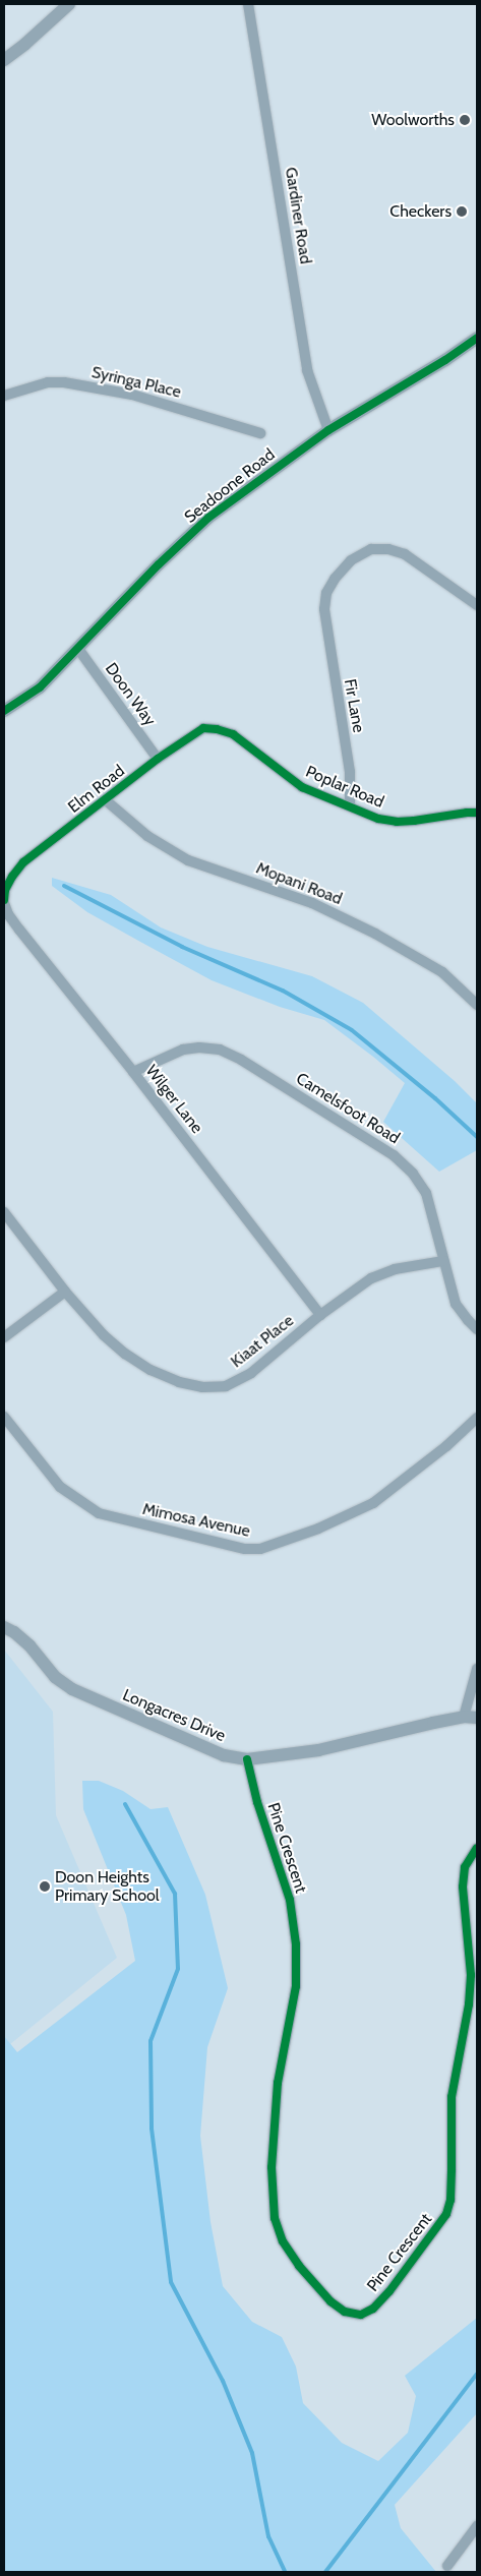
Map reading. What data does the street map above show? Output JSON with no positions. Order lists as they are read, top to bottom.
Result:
{
  "streets": {
    "street": [
      "Gardiner Road",
      "Syringa Place",
      "Seadoone Road",
      "Doon Way",
      "Fir Lane",
      "Poplar Road",
      "Elm Road",
      "Mopani Road",
      "Wilger Lane",
      "Camelsfoot Road",
      "Kiaat Place",
      "Mimosa Avenue",
      "Longacres Drive",
      "Pine Crescent"
    ]
  },
  "crossings": [
    ["Gardiner Road", "Seadoone Road"],
    ["Seadoone Road", "Doon Way"],
    ["Doon Way", "Elm Road"],
    ["Fir Lane", "Poplar Road"],
    ["Poplar Road", "Elm Road"],
    ["Elm Road", "Mopani Road"],
    ["Elm Road", "Wilger Lane"],
    ["Wilger Lane", "Camelsfoot Road"],
    ["Wilger Lane", "Kiaat Place"],
    ["Camelsfoot Road", "Kiaat Place"],
    ["Longacres Drive", "Pine Crescent"]
  ],
  "places": ["Woolworths", "Checkers", "Doon Heights Primary School"]
}
